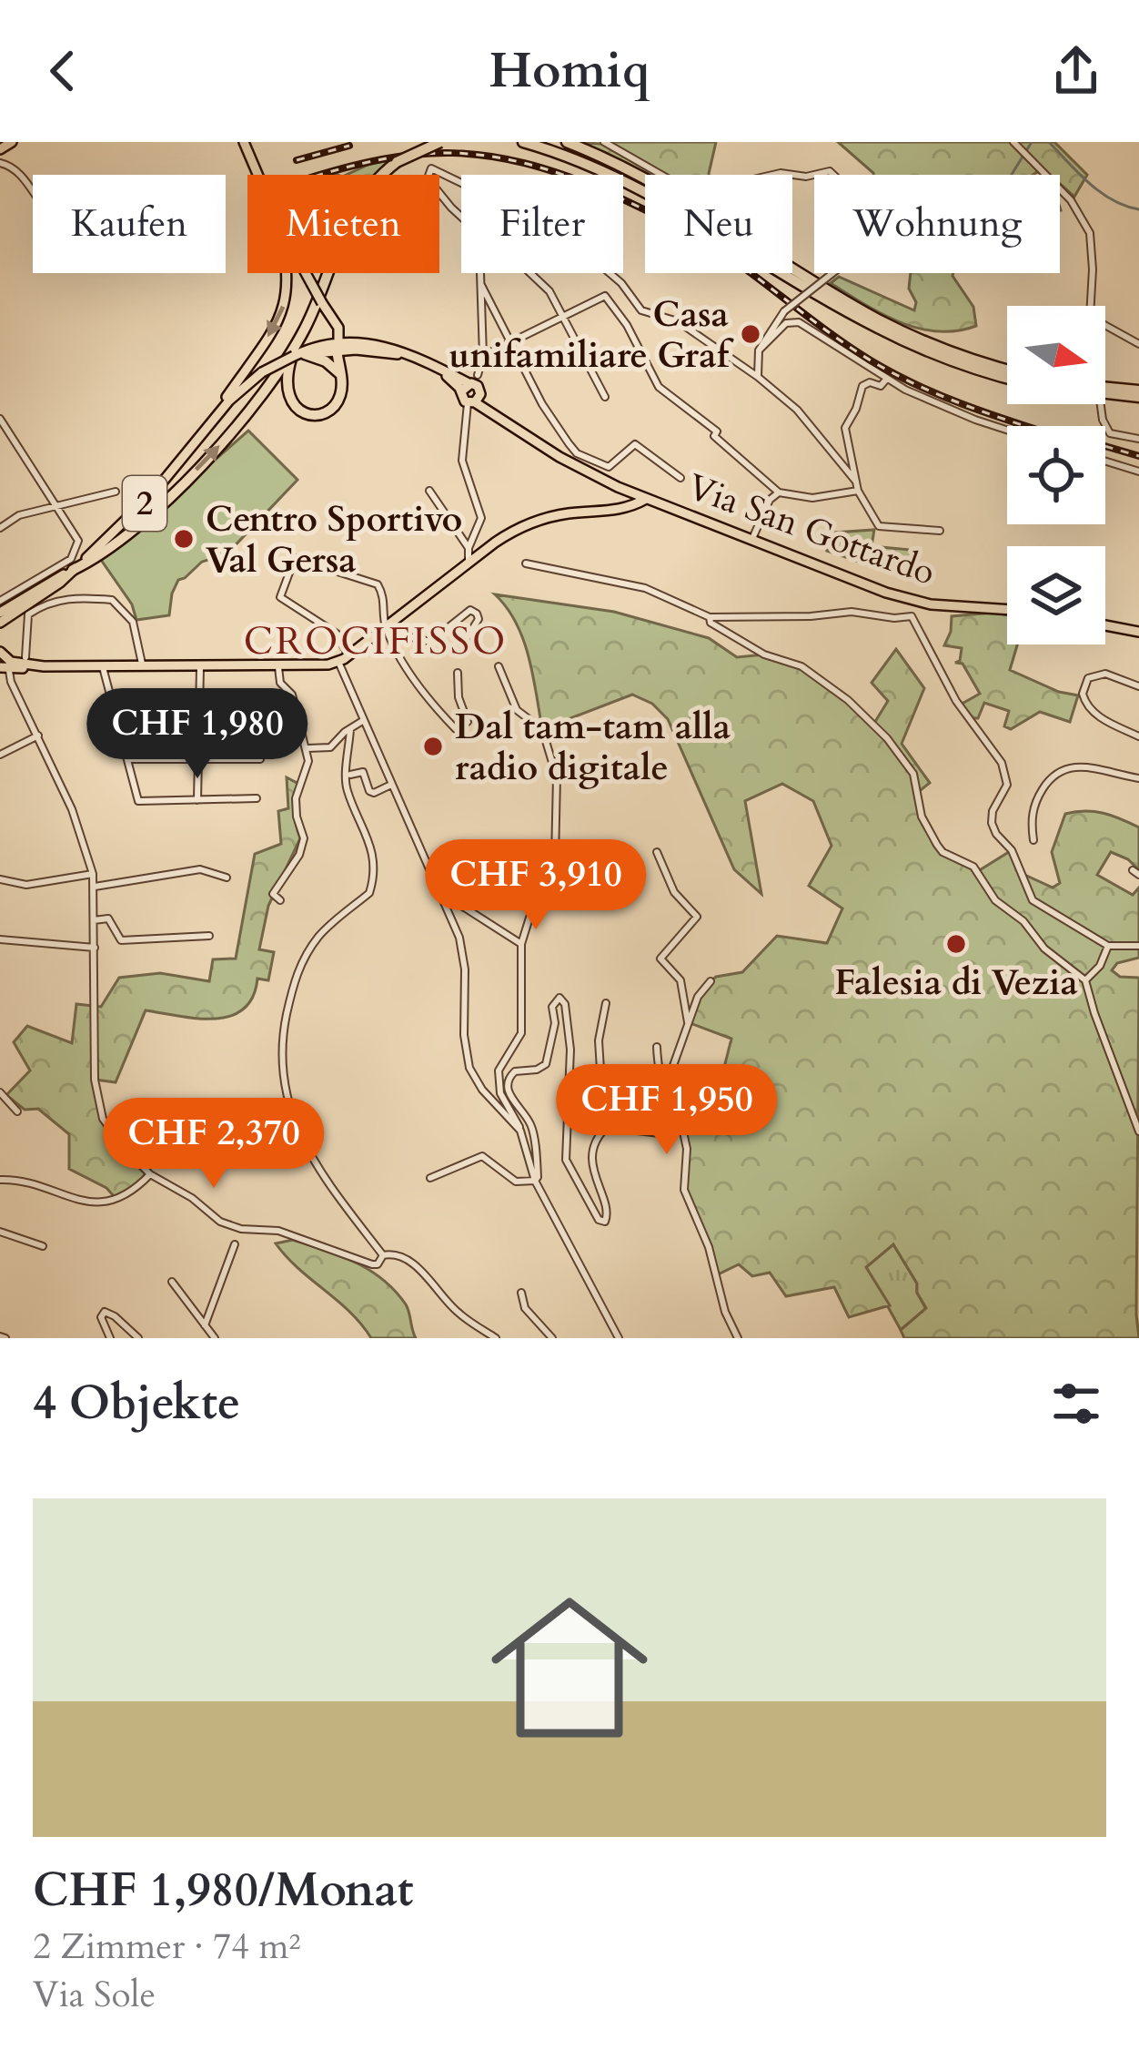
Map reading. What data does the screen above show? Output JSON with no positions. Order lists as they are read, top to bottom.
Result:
{
  "streets": {
    "main road": ["2", "Via San Gottardo"]
  },
  "districts": ["CROCIFISSO"],
  "places": [
    "Casa unifamiliare Graf",
    "Centro Sportivo Val Gersa",
    "Dal tam-tam alla radio digitale",
    "Falesia di Vezia"
  ],
  "north": "right",
  "page": {
    "header": "Homiq",
    "chip": [
      "Kaufen",
      "Mieten",
      "Filter",
      "Neu",
      "Wohnung"
    ],
    "price": [
      "CHF 1,980",
      "CHF 3,910",
      "CHF 1,950",
      "CHF 2,370"
    ],
    "heading": "4 Objekte",
    "list": [
      {
        "name": "CHF 1,980/Monat",
        "note": "2 Zimmer · 74 m² · Via Sole"
      }
    ]
  }
}
